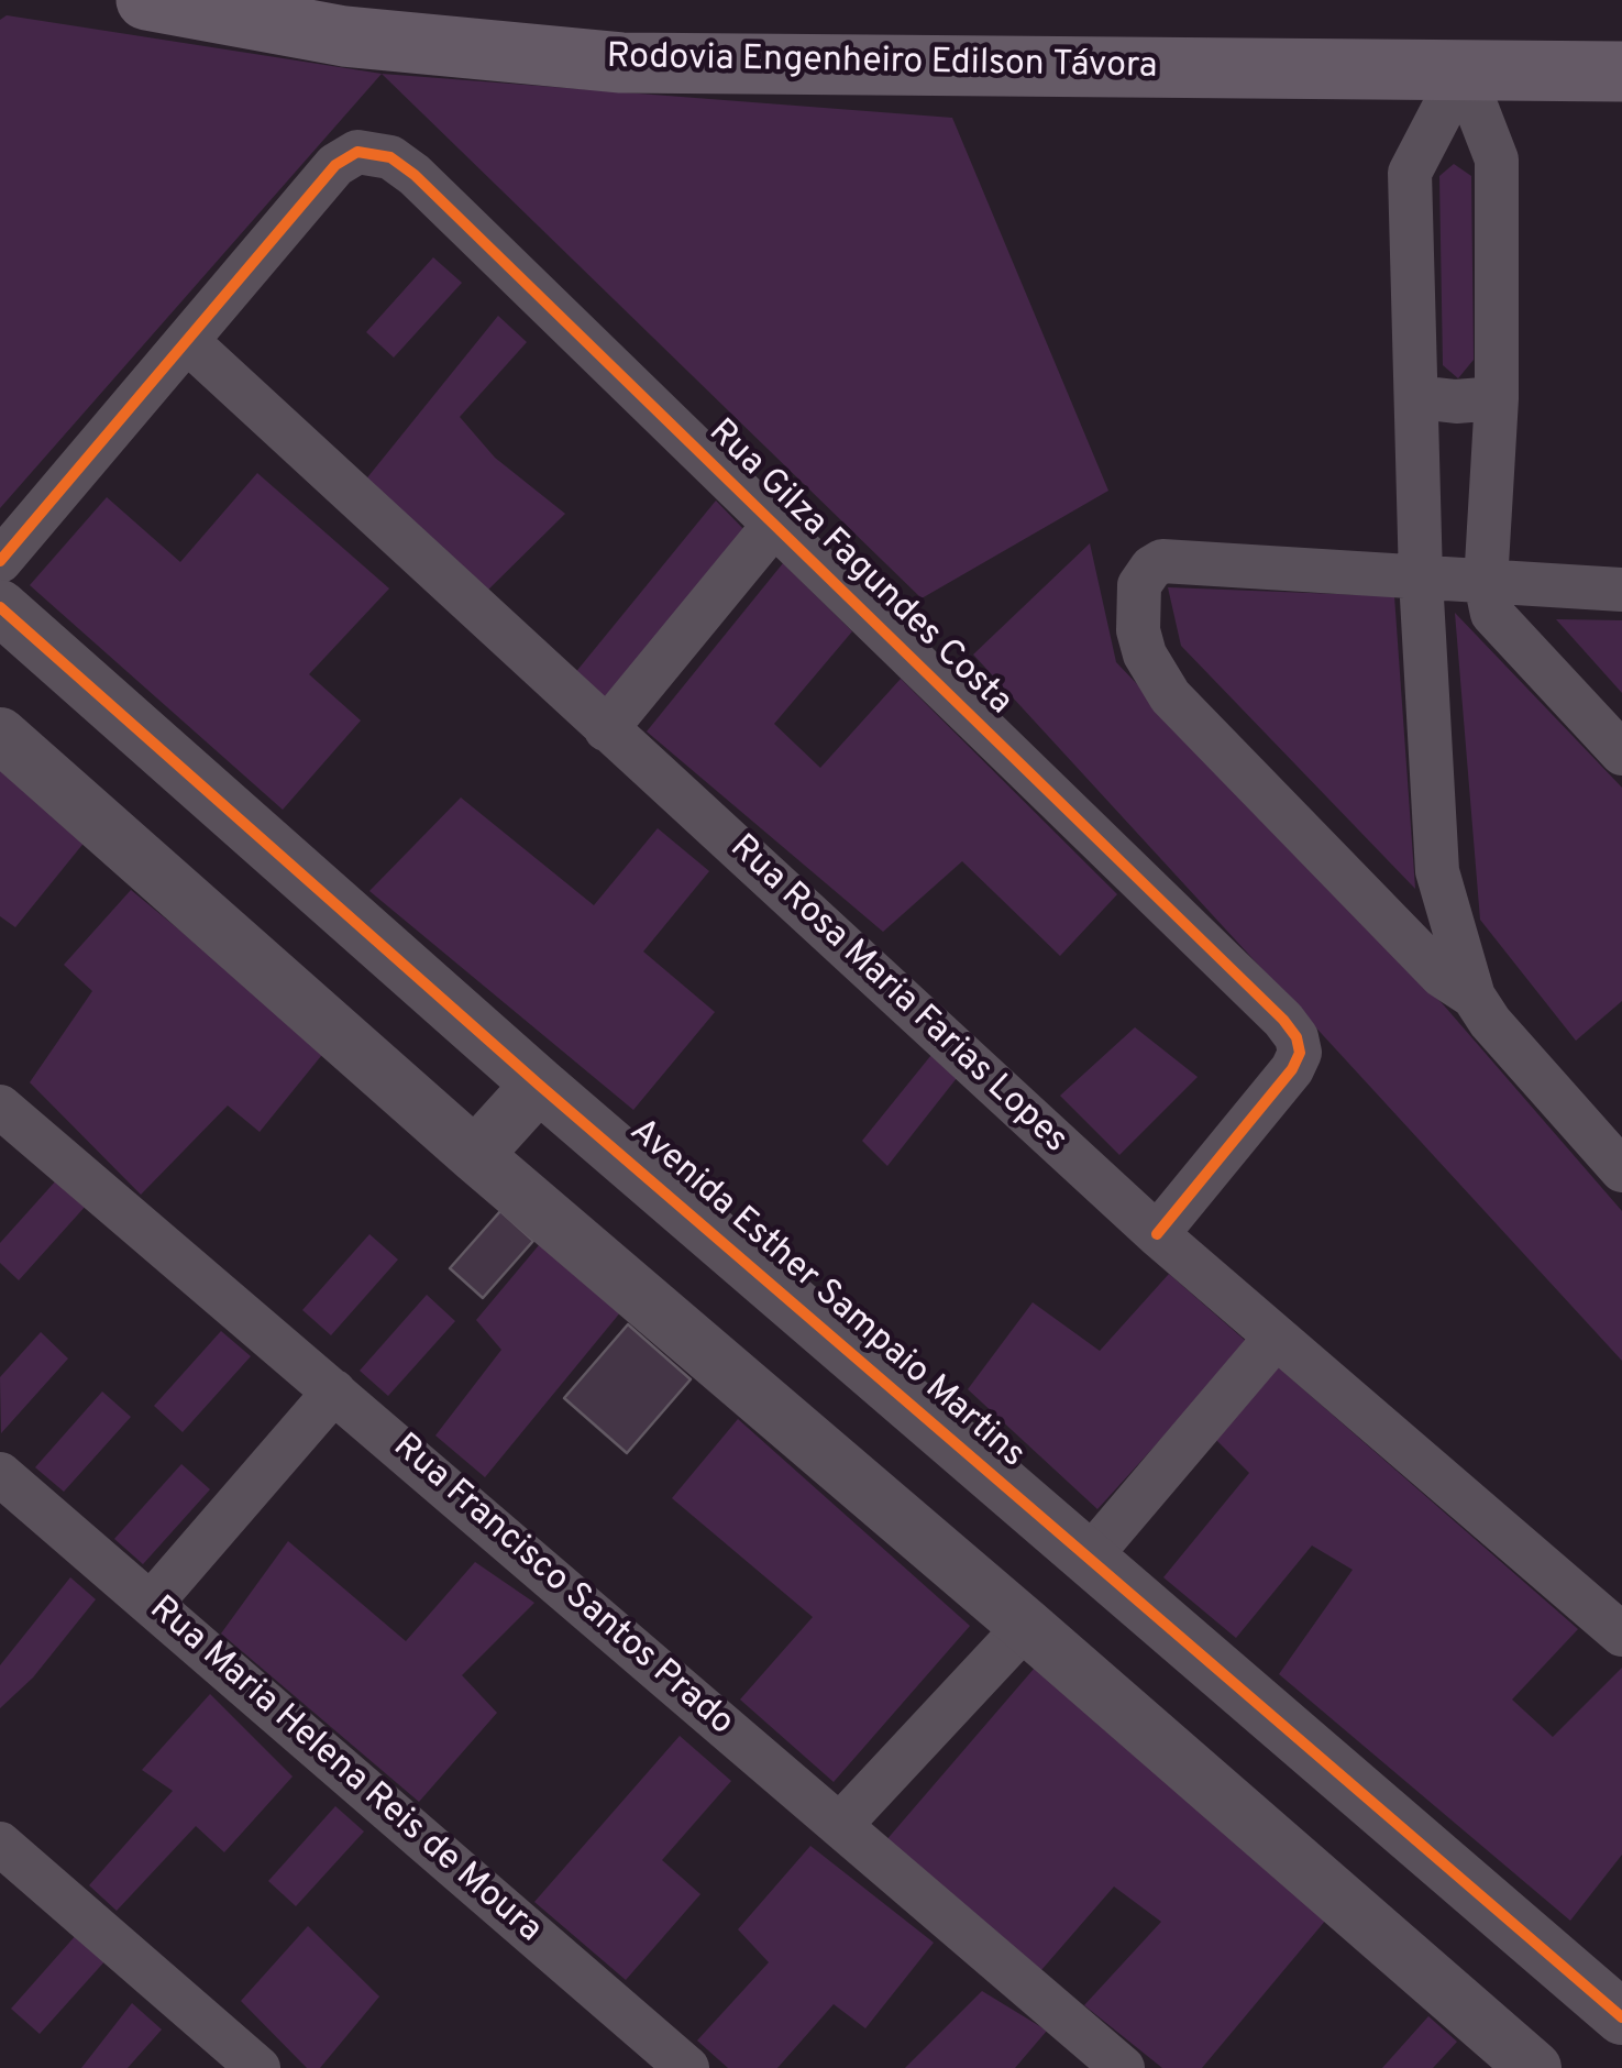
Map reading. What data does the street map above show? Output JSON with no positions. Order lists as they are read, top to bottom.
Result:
{
  "streets": {
    "main road": ["Rodovia Engenheiro Edilson Távora"],
    "street": [
      "Rua Gilza Fagundes Costa",
      "Rua Rosa Maria Farias Lopes",
      "Avenida Esther Sampaio Martins",
      "Rua Francisco Santos Prado",
      "Rua Maria Helena Reis de Moura"
    ]
  },
  "crossings": [
    ["Rua Gilza Fagundes Costa", "Rua Rosa Maria Farias Lopes"]
  ]
}
